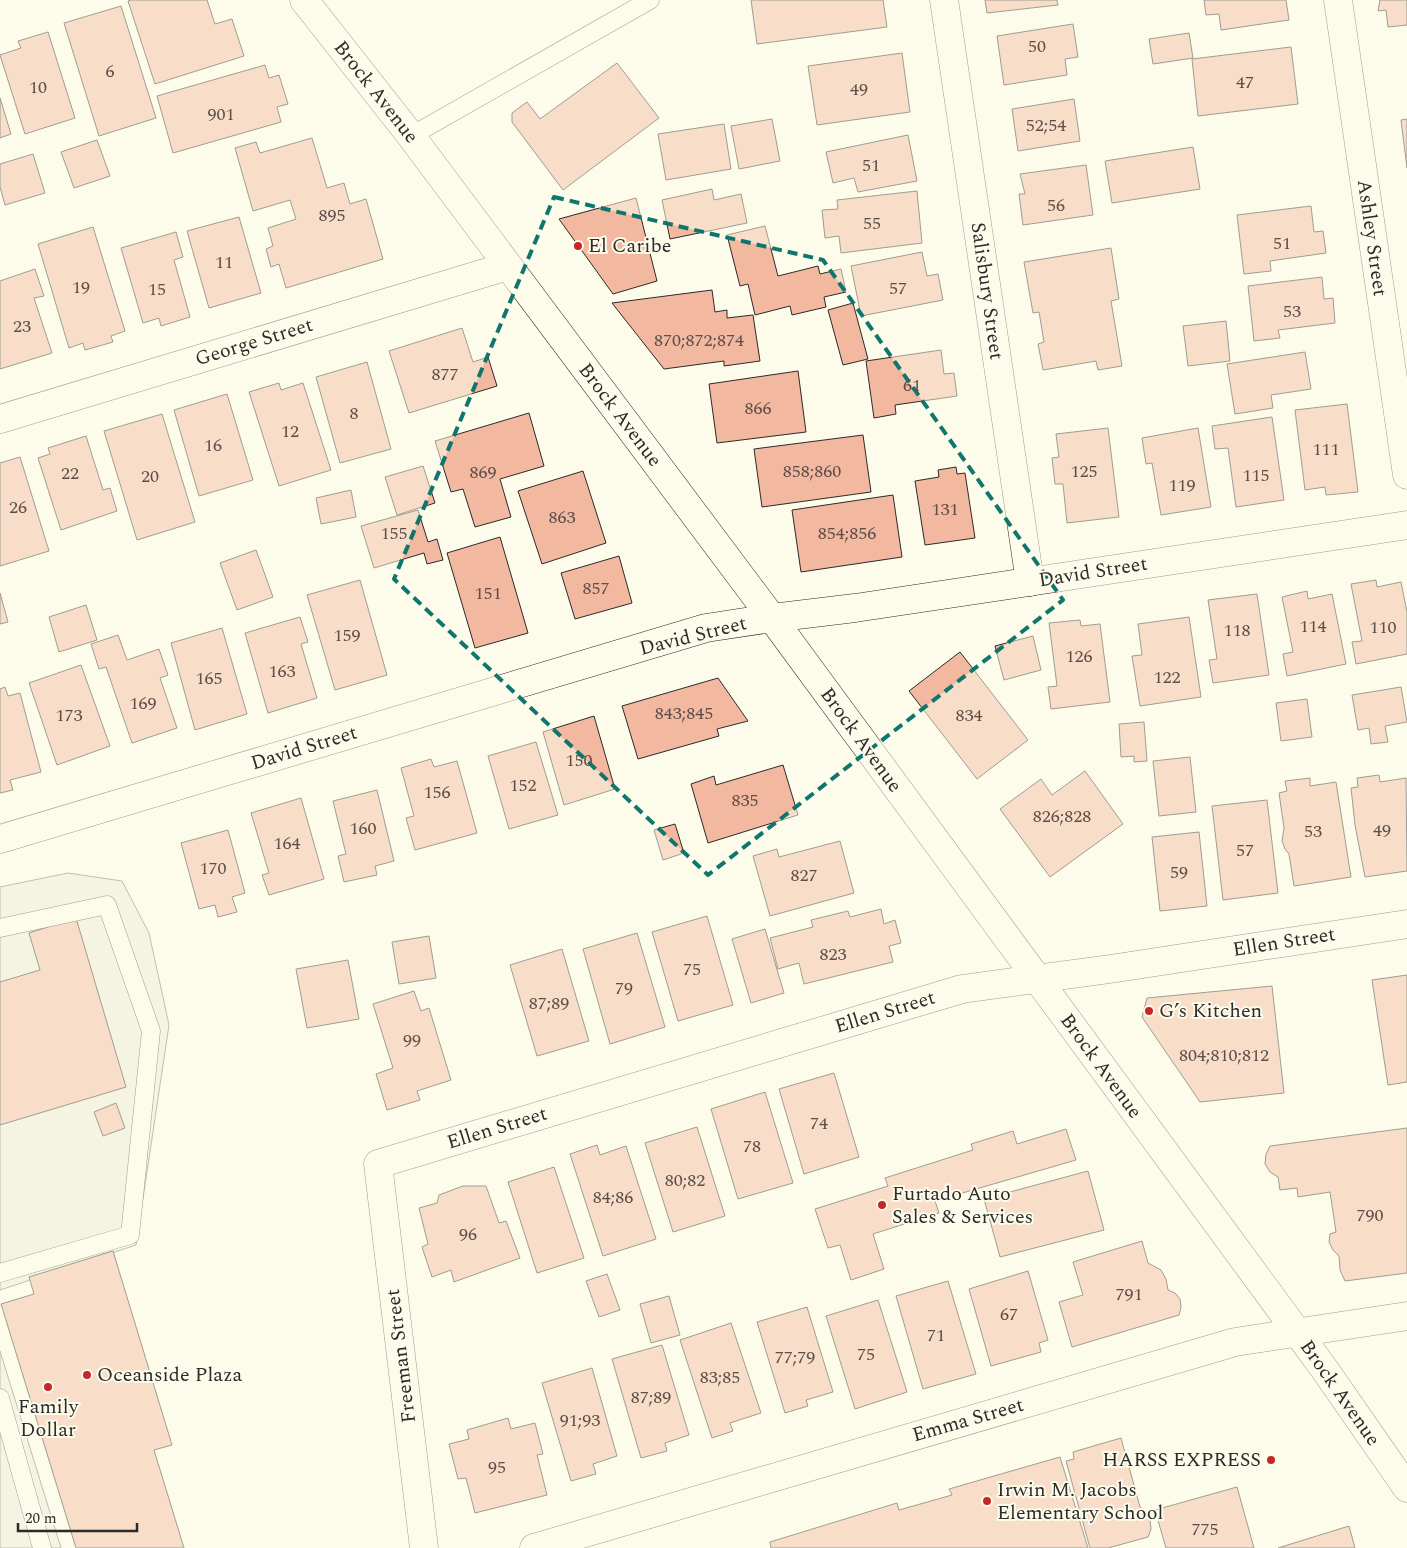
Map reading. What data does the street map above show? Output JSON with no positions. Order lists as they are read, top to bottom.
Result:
{
  "streets": {
    "street": [
      "Brock Avenue",
      "Ashley Street",
      "Salisbury Street",
      "George Street",
      "David Street",
      "Ellen Street",
      "Freeman Street",
      "Emma Street"
    ]
  },
  "crossings": [
    ["Brock Avenue", "George Street"],
    ["Brock Avenue", "David Street"],
    ["Brock Avenue", "Ellen Street"],
    ["Brock Avenue", "Emma Street"],
    ["Salisbury Street", "David Street"],
    ["Ellen Street", "Freeman Street"]
  ],
  "places": [
    "El Caribe",
    "G’s Kitchen",
    "Furtado Auto Sales & Services",
    "Oceanside Plaza",
    "Family Dollar",
    "HARSS EXPRESS",
    "Irwin M. Jacobs Elementary School"
  ],
  "house_numbers": [
    "50",
    "6",
    "47",
    "10",
    "49",
    "901",
    "52;54",
    "51",
    "56",
    "895",
    "55",
    "51",
    "11",
    "19",
    "57",
    "15",
    "53",
    "23",
    "870;872;874",
    "877",
    "61",
    "866",
    "8",
    "12",
    "16",
    "111",
    "858;860",
    "125",
    "869",
    "22",
    "115",
    "20",
    "119",
    "26",
    "131",
    "863",
    "155",
    "854;856",
    "857",
    "151",
    "114",
    "110",
    "118",
    "159",
    "126",
    "163",
    "122",
    "165",
    "169",
    "843;845",
    "173",
    "834",
    "150",
    "152",
    "156",
    "835",
    "826;828",
    "160",
    "49",
    "53",
    "164",
    "57",
    "170",
    "59",
    "827",
    "823",
    "75",
    "79",
    "87;89",
    "99",
    "804;810;812",
    "74",
    "78",
    "80;82",
    "84;86",
    "790",
    "96",
    "791",
    "67",
    "71",
    "75",
    "77;79",
    "83;85",
    "87;89",
    "91;93",
    "95",
    "775"
  ],
  "scale_bar": "20 m"
}
